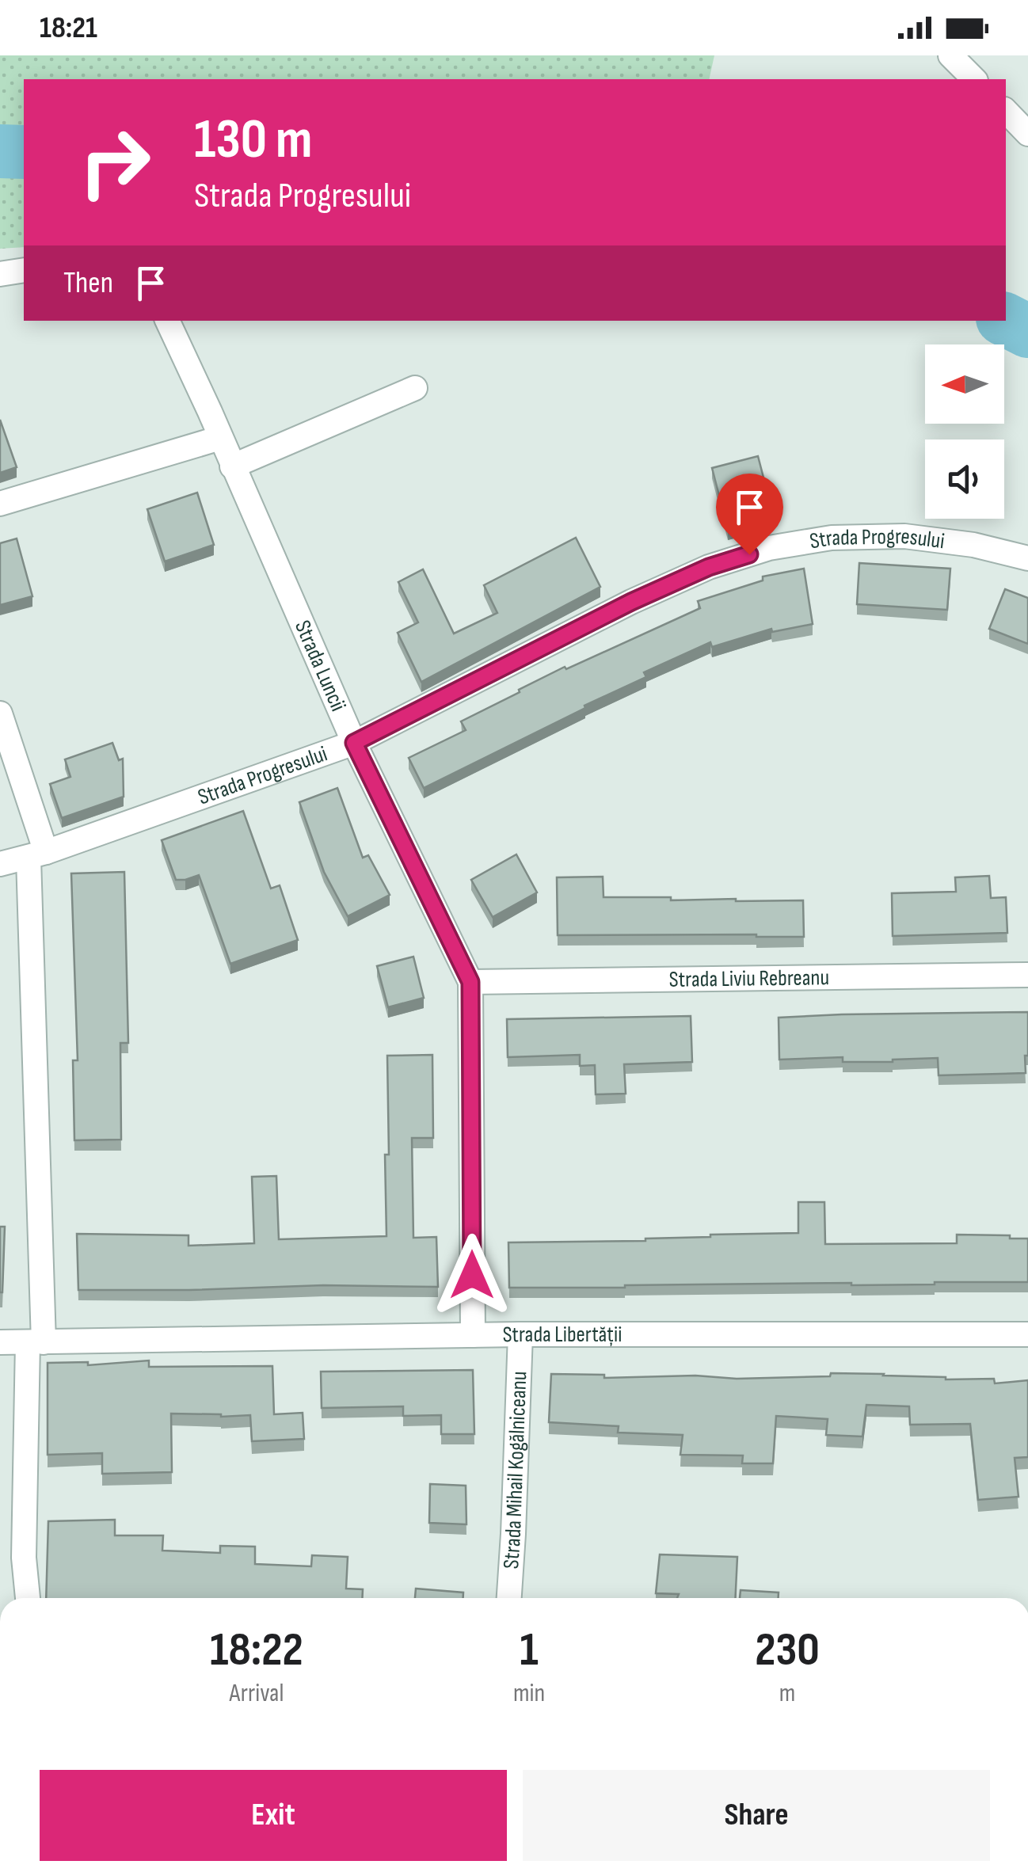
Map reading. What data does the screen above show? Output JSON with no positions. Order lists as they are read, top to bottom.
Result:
{
  "streets": {
    "street": [
      "Strada Progresului",
      "Strada Luncii",
      "Strada Liviu Rebreanu",
      "Strada Libertății",
      "Strada Mihail Kogălniceanu"
    ]
  },
  "crossings": [
    ["Strada Progresului", "Strada Luncii"],
    ["Strada Luncii", "Strada Liviu Rebreanu"],
    ["Strada Luncii", "Strada Libertății"],
    ["Strada Libertății", "Strada Mihail Kogălniceanu"]
  ],
  "north": "left",
  "page": {
    "status": "18:21",
    "turn": ["130 m", "Strada Progresului"],
    "then": "Then",
    "eta": [
      "18:22",
      "Arrival",
      "1",
      "min",
      "230",
      "m"
    ],
    "buttons": ["Exit", "Share"]
  }
}
